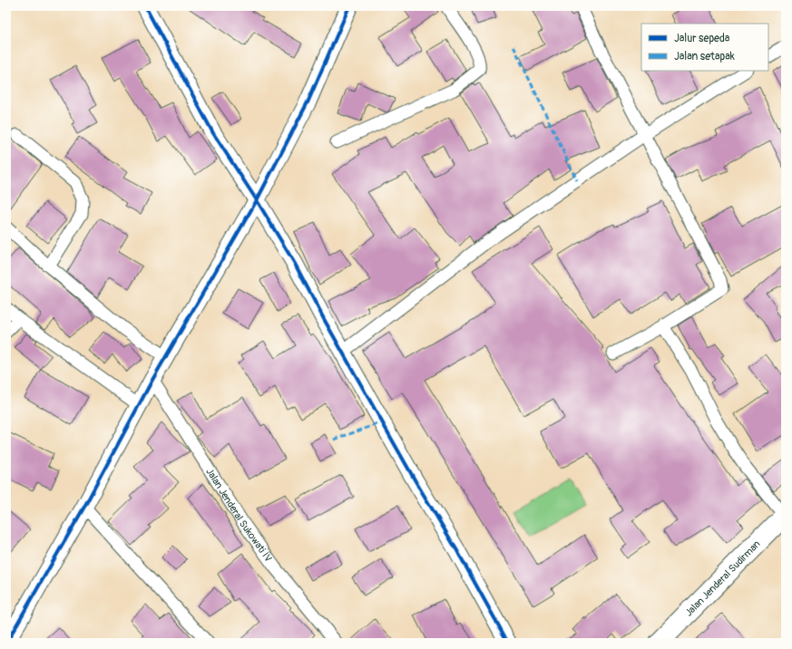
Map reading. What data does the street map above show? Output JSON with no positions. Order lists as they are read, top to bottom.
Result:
{
  "streets": {
    "highway": ["Jalan Jenderal Sudirman"],
    "street": ["Jalan Jenderal Sukowati IV"]
  },
  "legend": ["Jalur sepeda", "Jalan setapak"]
}
